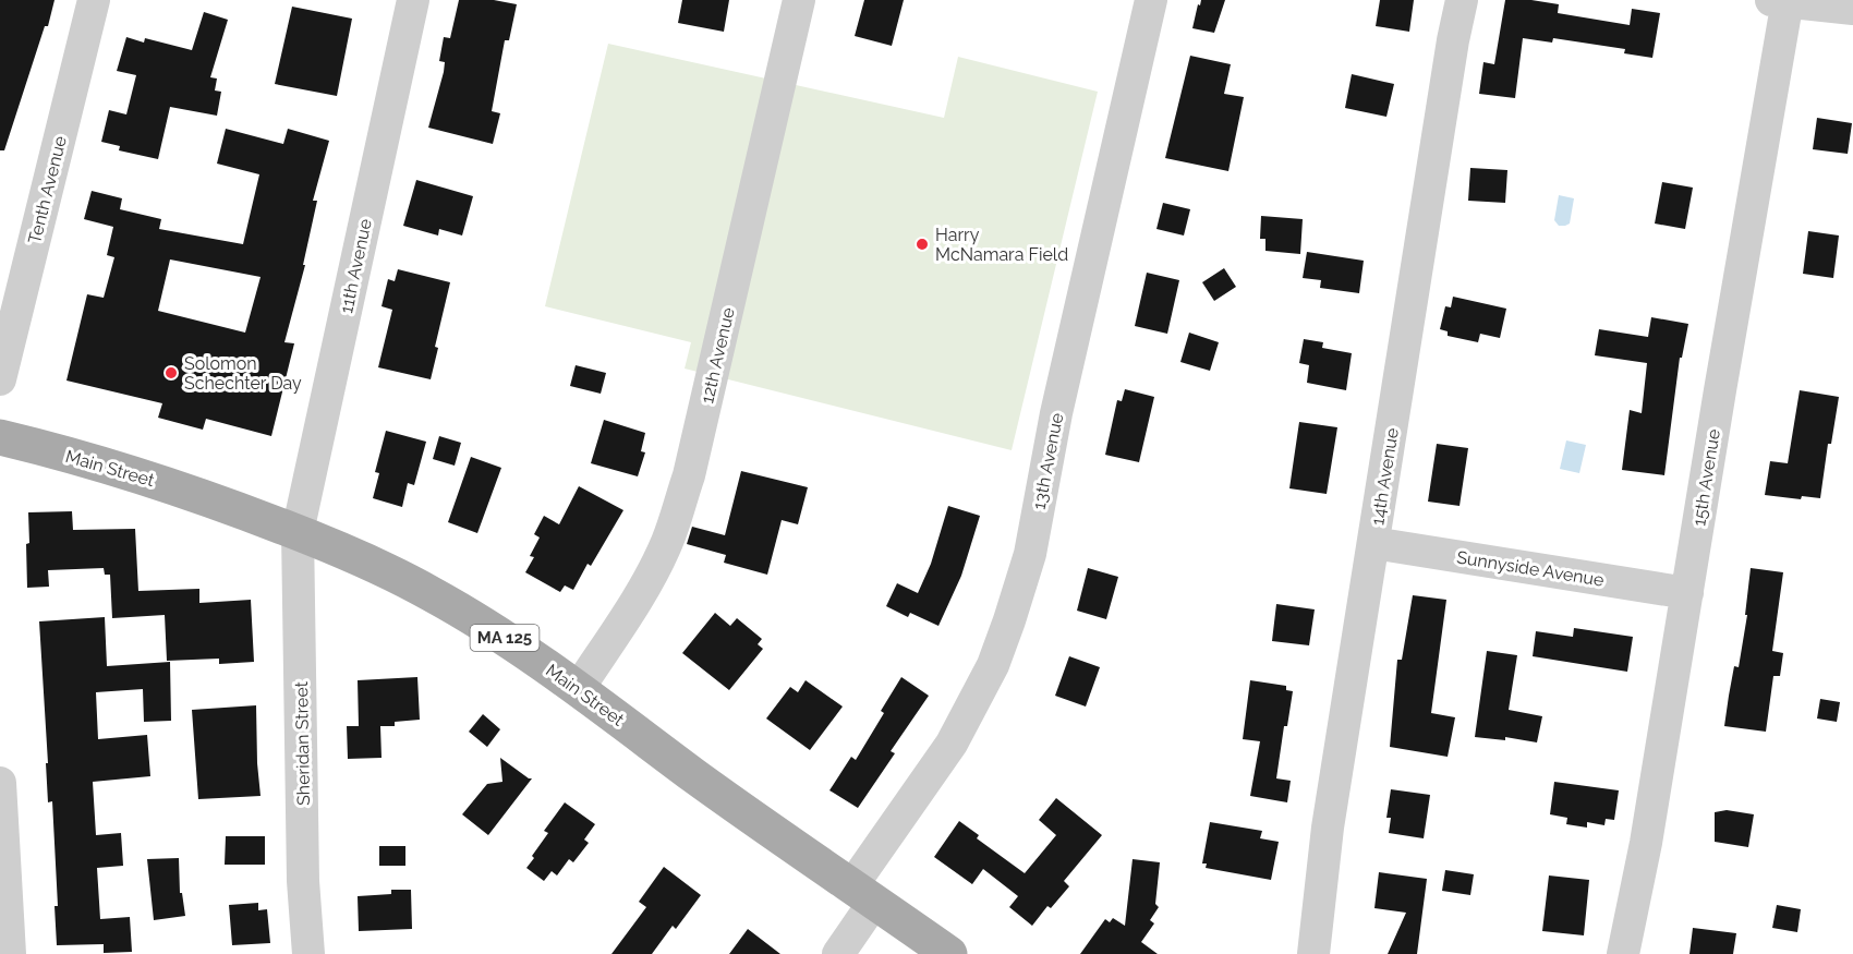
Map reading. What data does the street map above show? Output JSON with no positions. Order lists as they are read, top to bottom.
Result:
{
  "streets": {
    "main road": ["Main Street", "MA 125"],
    "street": [
      "Tenth Avenue",
      "11th Avenue",
      "12th Avenue",
      "13th Avenue",
      "14th Avenue",
      "15th Avenue",
      "Sunnyside Avenue",
      "Sheridan Street"
    ]
  },
  "crossings": [
    ["11th Avenue", "Main Street"],
    ["11th Avenue", "Sheridan Street"],
    ["12th Avenue", "Main Street"],
    ["13th Avenue", "Main Street"],
    ["Main Street", "Sheridan Street"],
    ["14th Avenue", "Sunnyside Avenue"],
    ["15th Avenue", "Sunnyside Avenue"]
  ],
  "places": ["Harry McNamara Field", "Solomon Schechter Day"]
}
